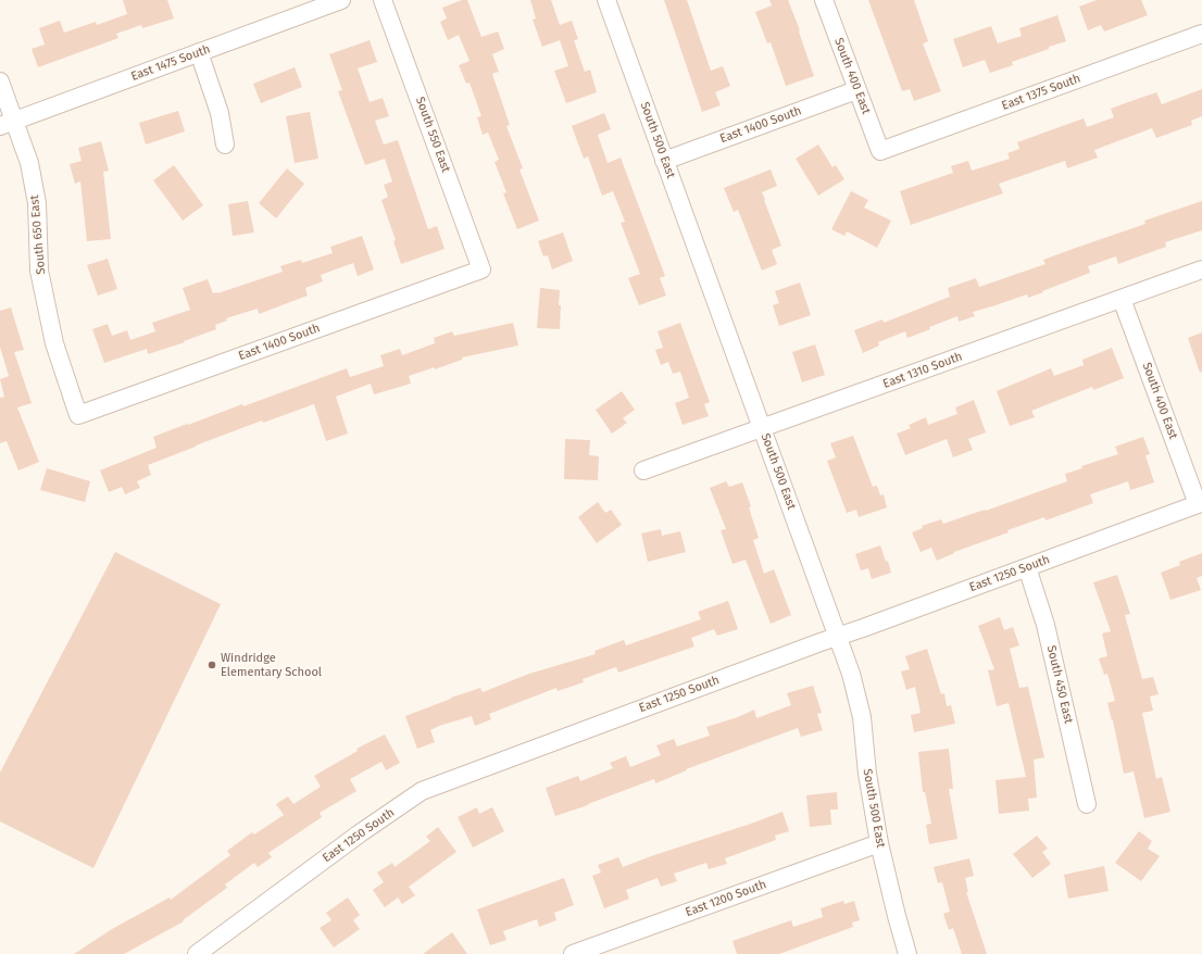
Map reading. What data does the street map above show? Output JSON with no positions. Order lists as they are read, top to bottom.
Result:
{
  "streets": {
    "street": [
      "East 1475 South",
      "South 400 East",
      "East 1375 South",
      "East 1400 South",
      "South 550 East",
      "South 500 East",
      "South 650 East",
      "East 1310 South",
      "East 1250 South",
      "South 450 East",
      "East 1200 South"
    ]
  },
  "crossings": [
    ["East 1475 South", "South 650 East"],
    ["South 400 East", "East 1375 South"],
    ["South 400 East", "East 1400 South"],
    ["South 400 East", "East 1310 South"],
    ["South 400 East", "East 1250 South"],
    ["East 1400 South", "South 550 East"],
    ["East 1400 South", "South 500 East"],
    ["East 1400 South", "South 650 East"],
    ["South 500 East", "East 1310 South"],
    ["South 500 East", "East 1250 South"],
    ["South 500 East", "East 1200 South"],
    ["East 1250 South", "South 450 East"]
  ],
  "places": ["Windridge Elementary School"]
}
